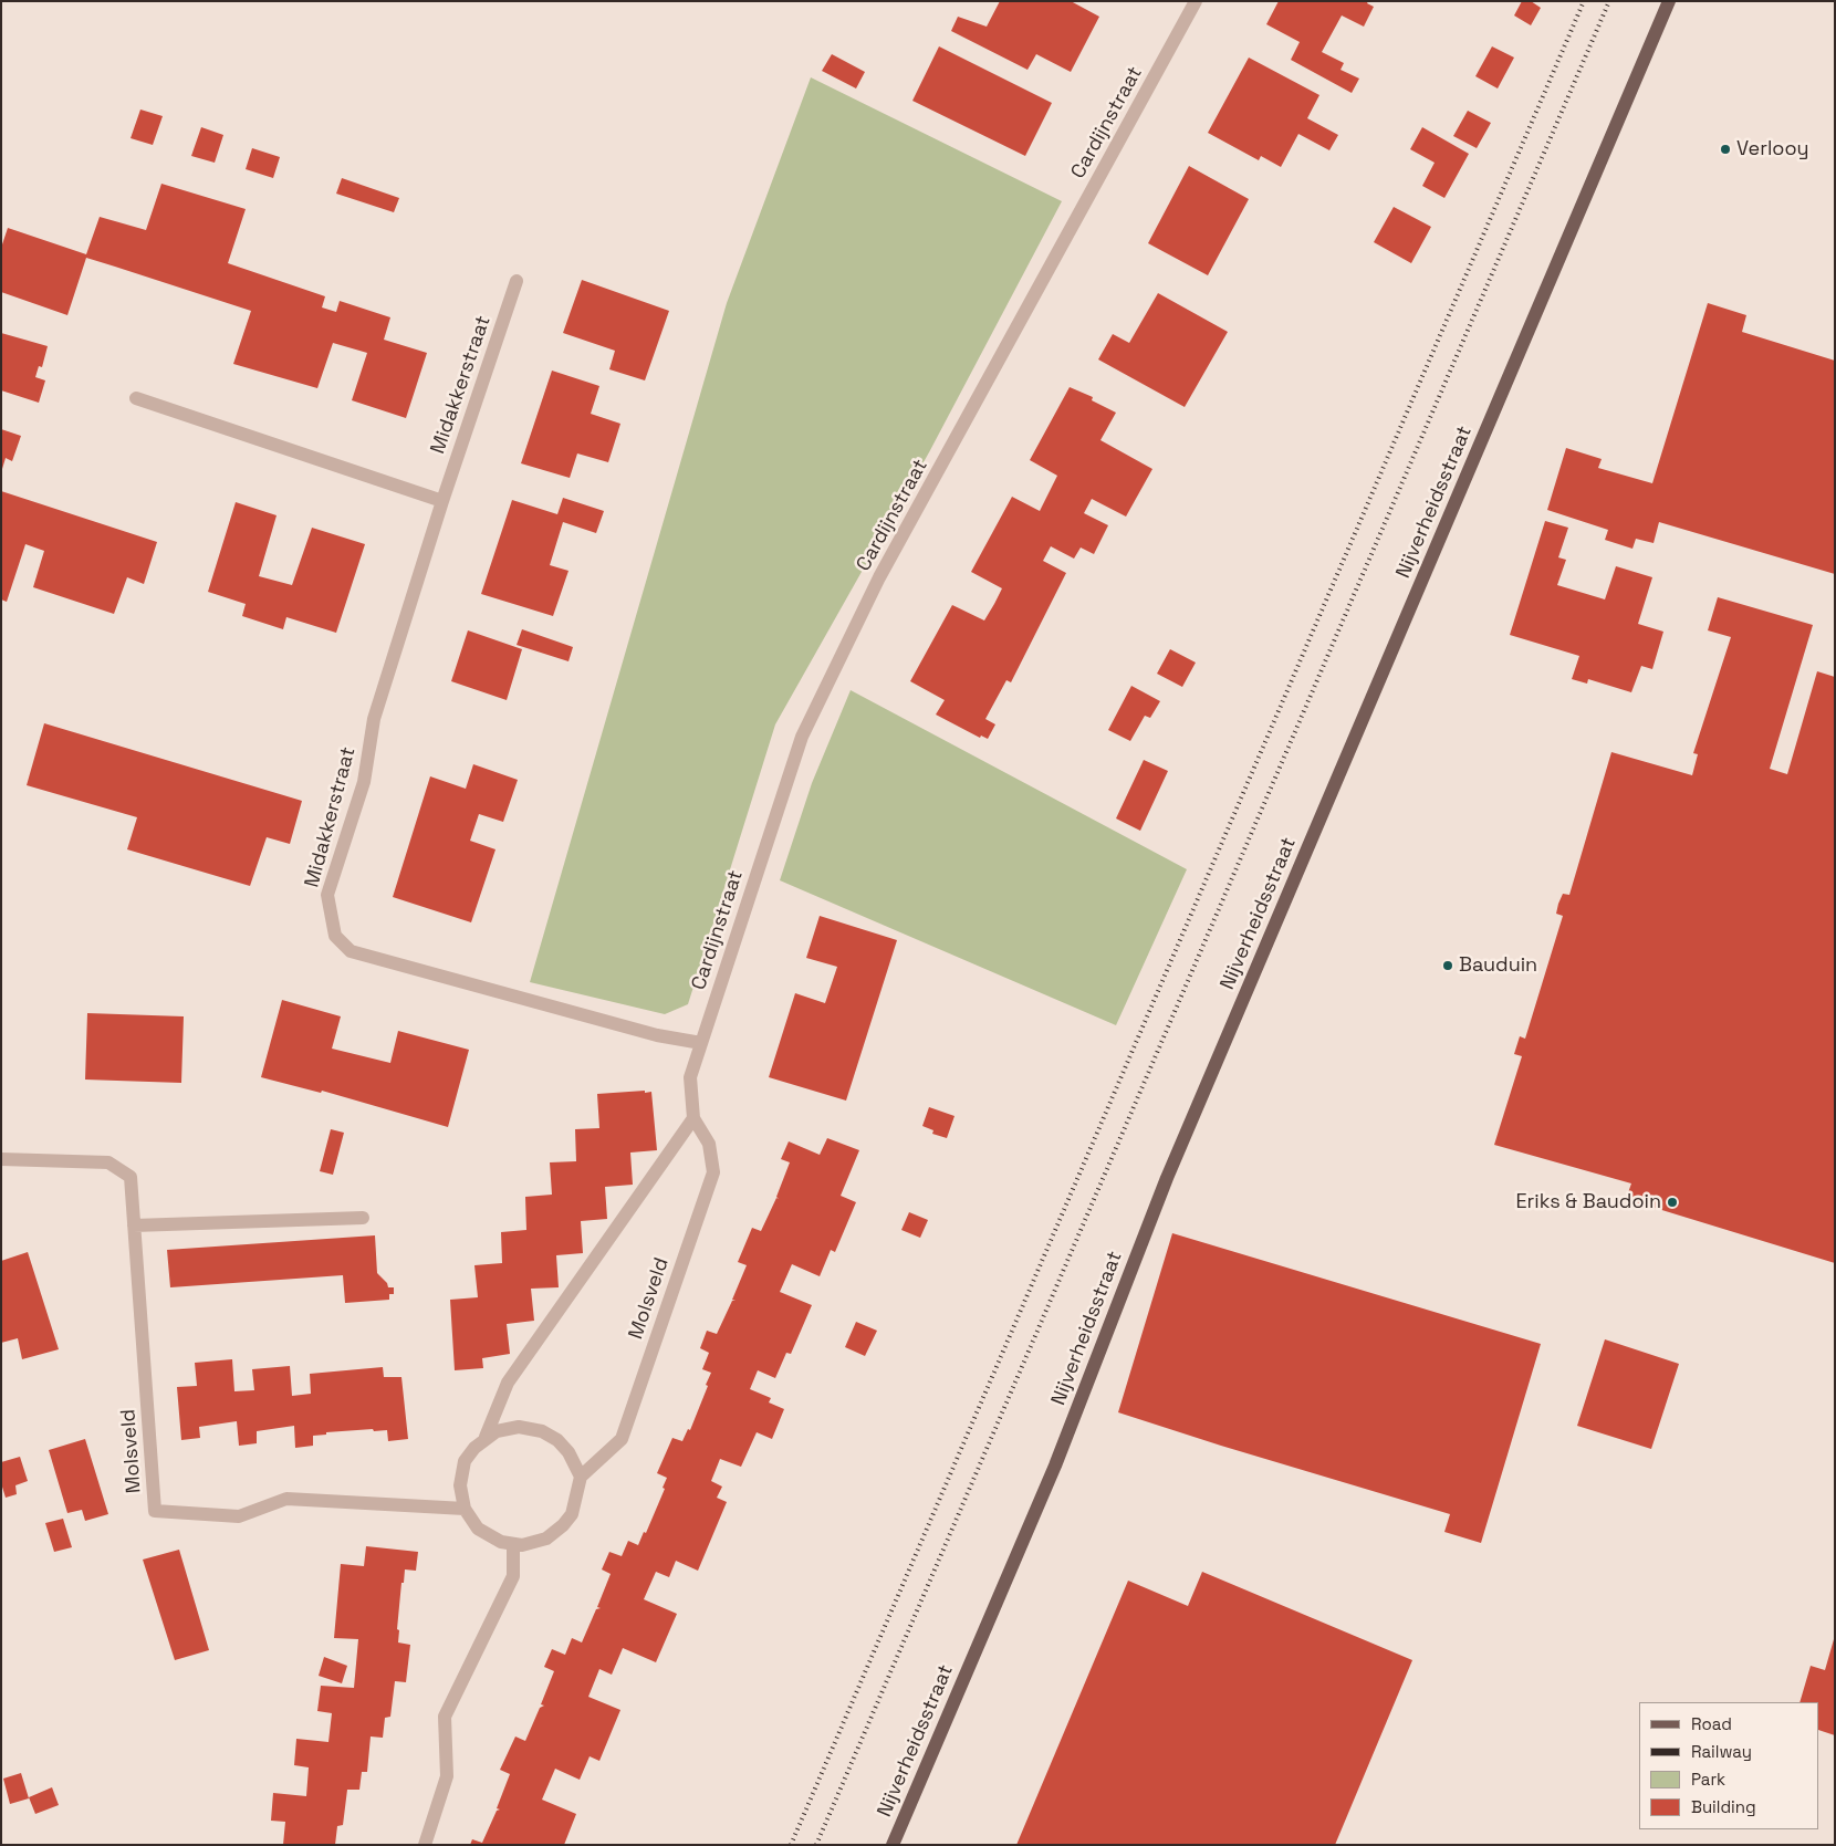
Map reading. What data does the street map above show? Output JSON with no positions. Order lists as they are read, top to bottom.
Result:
{
  "streets": {
    "main road": ["Nijverheidsstraat"],
    "street": ["Cardijnstraat", "Midakkerstraat", "Molsveld"]
  },
  "crossings": [
    ["Cardijnstraat", "Midakkerstraat"],
    ["Cardijnstraat", "Molsveld"]
  ],
  "places": ["Verlooy", "Bauduin", "Eriks & Baudoin"],
  "legend": [
    "Road",
    "Railway",
    "Park",
    "Building"
  ]
}
